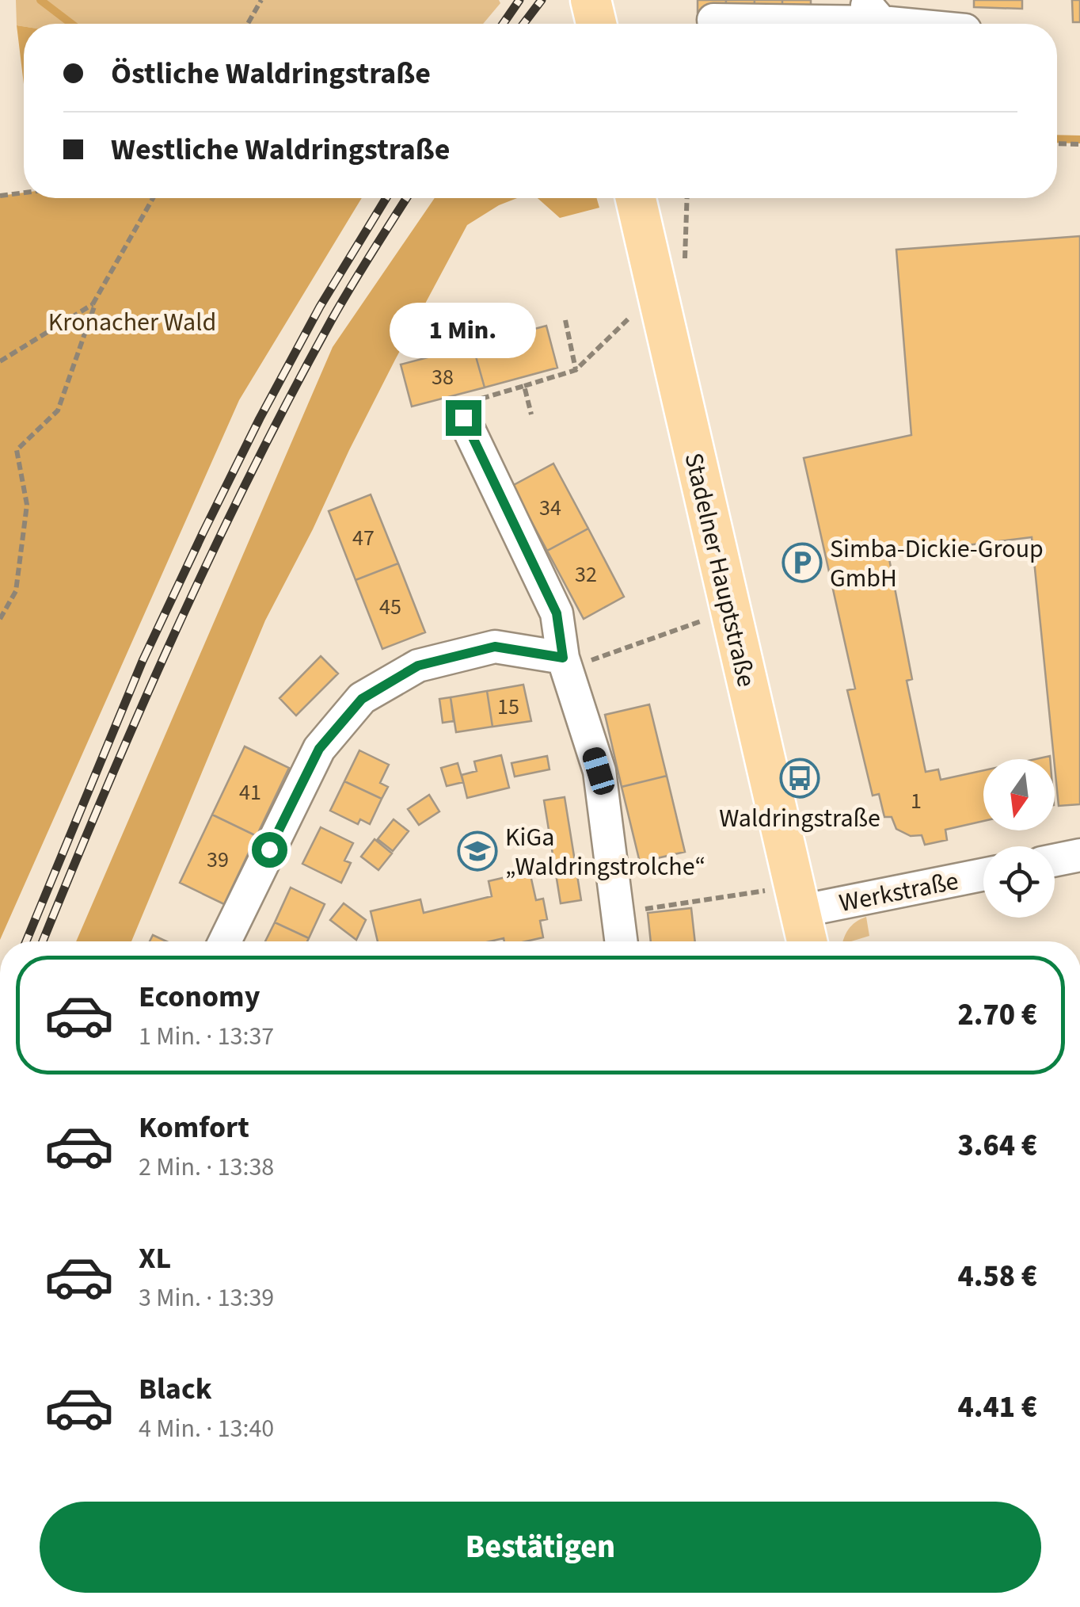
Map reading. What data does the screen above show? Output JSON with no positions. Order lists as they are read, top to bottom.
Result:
{
  "streets": {
    "main road": ["Stadelner Hauptstraße"],
    "street": ["Werkstraße"]
  },
  "crossings": [
    ["Stadelner Hauptstraße", "Werkstraße"]
  ],
  "parks": ["Kronacher Wald"],
  "places": {
    "parking": ["Simba-Dickie-Group GmbH"],
    "bus stop": ["Waldringstraße"],
    "school or university": ["KiGa „Waldringstrolche“"]
  },
  "house_numbers": [
    "38",
    "34",
    "47",
    "32",
    "45",
    "15",
    "41",
    "1",
    "39"
  ],
  "north": "bottom",
  "page": {
    "banner": ["Östliche Waldringstraße", "Westliche Waldringstraße"],
    "bubble": "1 Min.",
    "list": [
      {
        "name": "Economy",
        "note": "1 Min. · 13:37",
        "value": "2.70 €"
      },
      {
        "name": "Komfort",
        "note": "2 Min. · 13:38",
        "value": "3.64 €"
      },
      {
        "name": "XL",
        "note": "3 Min. · 13:39",
        "value": "4.58 €"
      },
      {
        "name": "Black",
        "note": "4 Min. · 13:40",
        "value": "4.41 €"
      }
    ],
    "buttons": "Bestätigen"
  }
}
